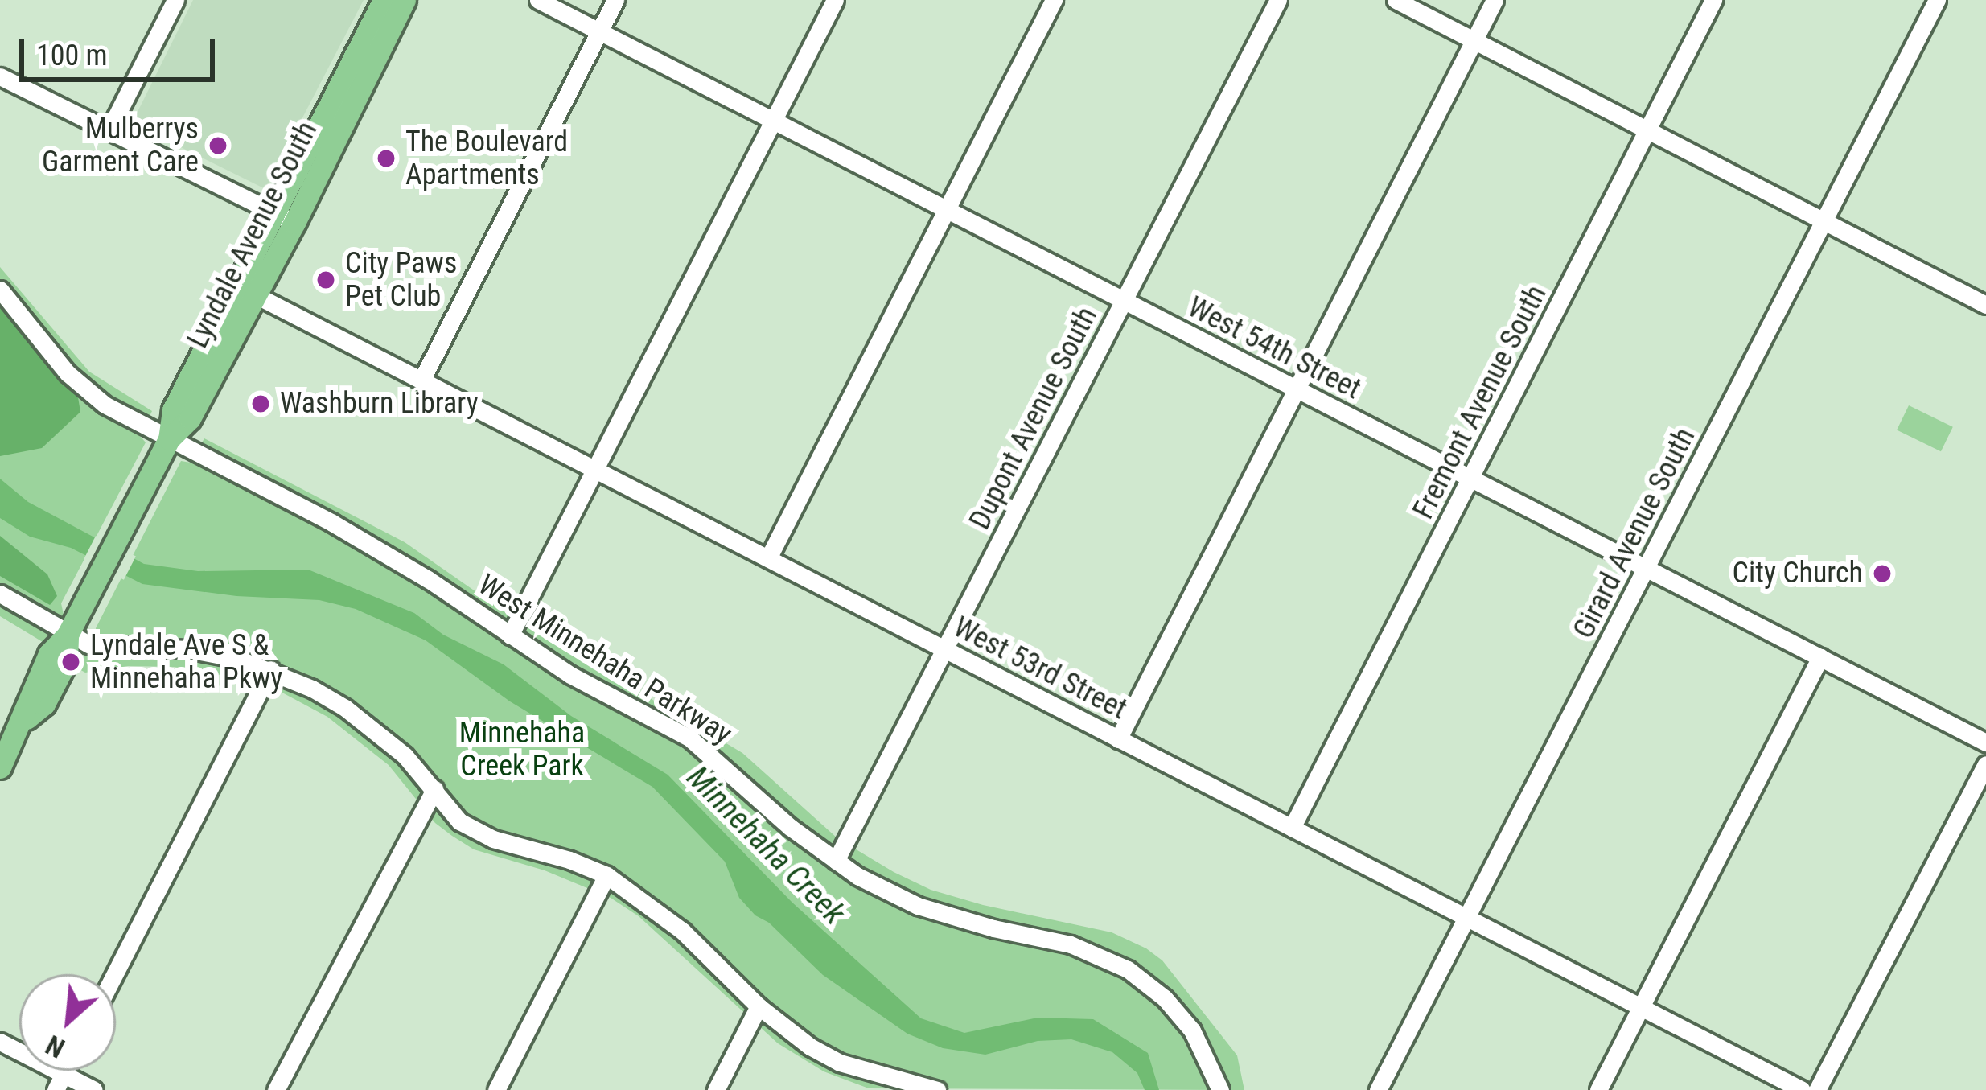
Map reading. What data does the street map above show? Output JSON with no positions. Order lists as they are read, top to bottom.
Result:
{
  "streets": {
    "main road": ["Lyndale Avenue South"],
    "street": [
      "West 54th Street",
      "Fremont Avenue South",
      "Dupont Avenue South",
      "Girard Avenue South",
      "West Minnehaha Parkway",
      "West 53rd Street"
    ]
  },
  "crossings": [
    ["Lyndale Avenue South", "West Minnehaha Parkway"],
    ["Lyndale Avenue South", "West 53rd Street"],
    ["West 54th Street", "Fremont Avenue South"],
    ["West 54th Street", "Dupont Avenue South"],
    ["West 54th Street", "Girard Avenue South"],
    ["Fremont Avenue South", "West 53rd Street"],
    ["Dupont Avenue South", "West Minnehaha Parkway"],
    ["Dupont Avenue South", "West 53rd Street"],
    ["Girard Avenue South", "West 53rd Street"]
  ],
  "water": ["Minnehaha Creek"],
  "parks": ["Minnehaha Creek Park"],
  "places": [
    "Mulberrys Garment Care",
    "The Boulevard Apartments",
    "City Paws Pet Club",
    "Washburn Library",
    "City Church",
    "Lyndale Ave S & Minnehaha Pkwy"
  ],
  "scale_bar": "100 m",
  "north": "bottom left"
}
